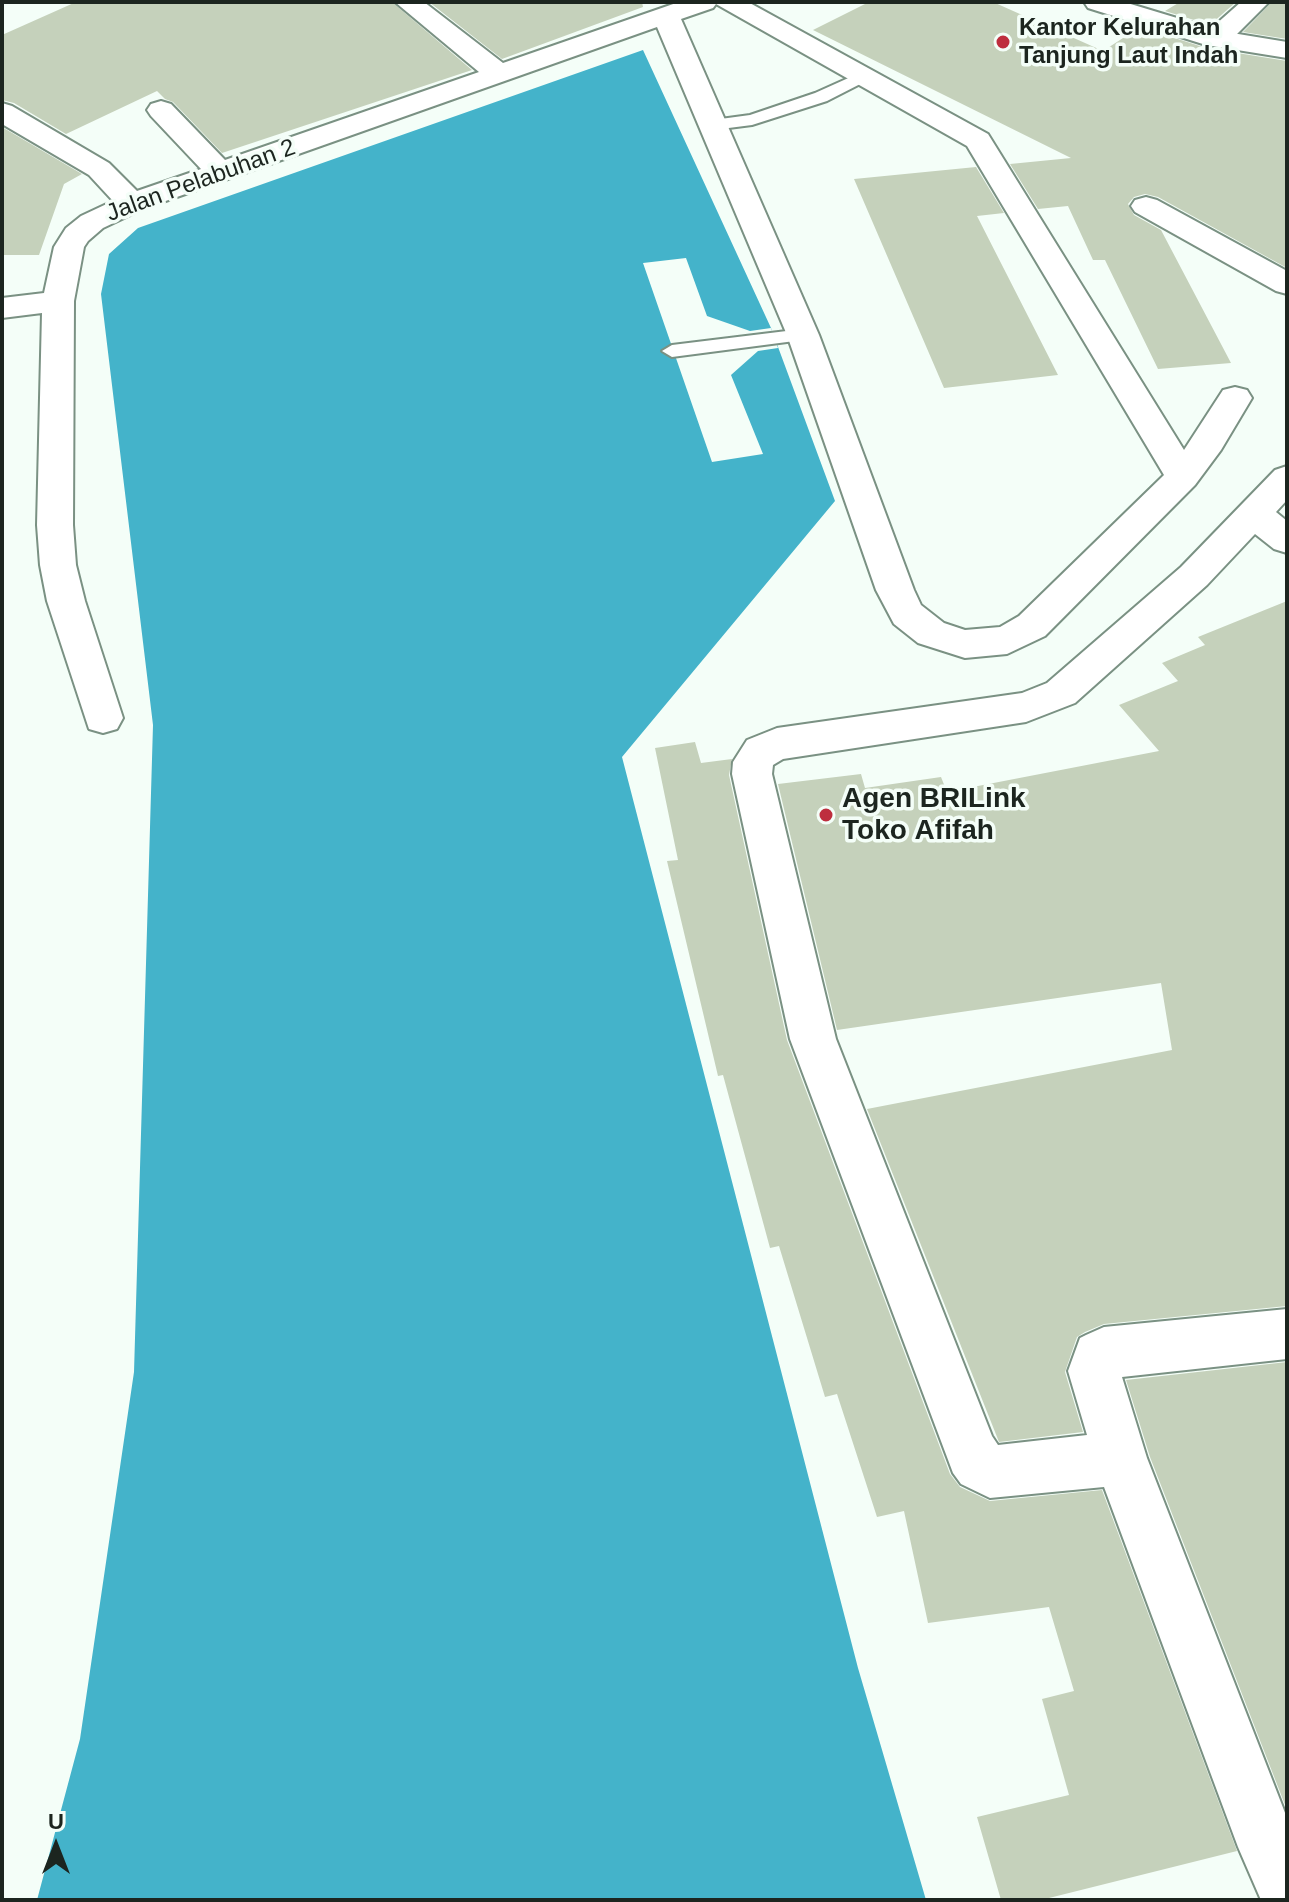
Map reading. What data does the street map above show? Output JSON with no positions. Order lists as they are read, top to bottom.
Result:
{
  "streets": {
    "street": ["Jalan Pelabuhan 2"]
  },
  "places": ["Kantor Kelurahan Tanjung Laut Indah", "Agen BRILink Toko Afifah"],
  "north": "top"
}
